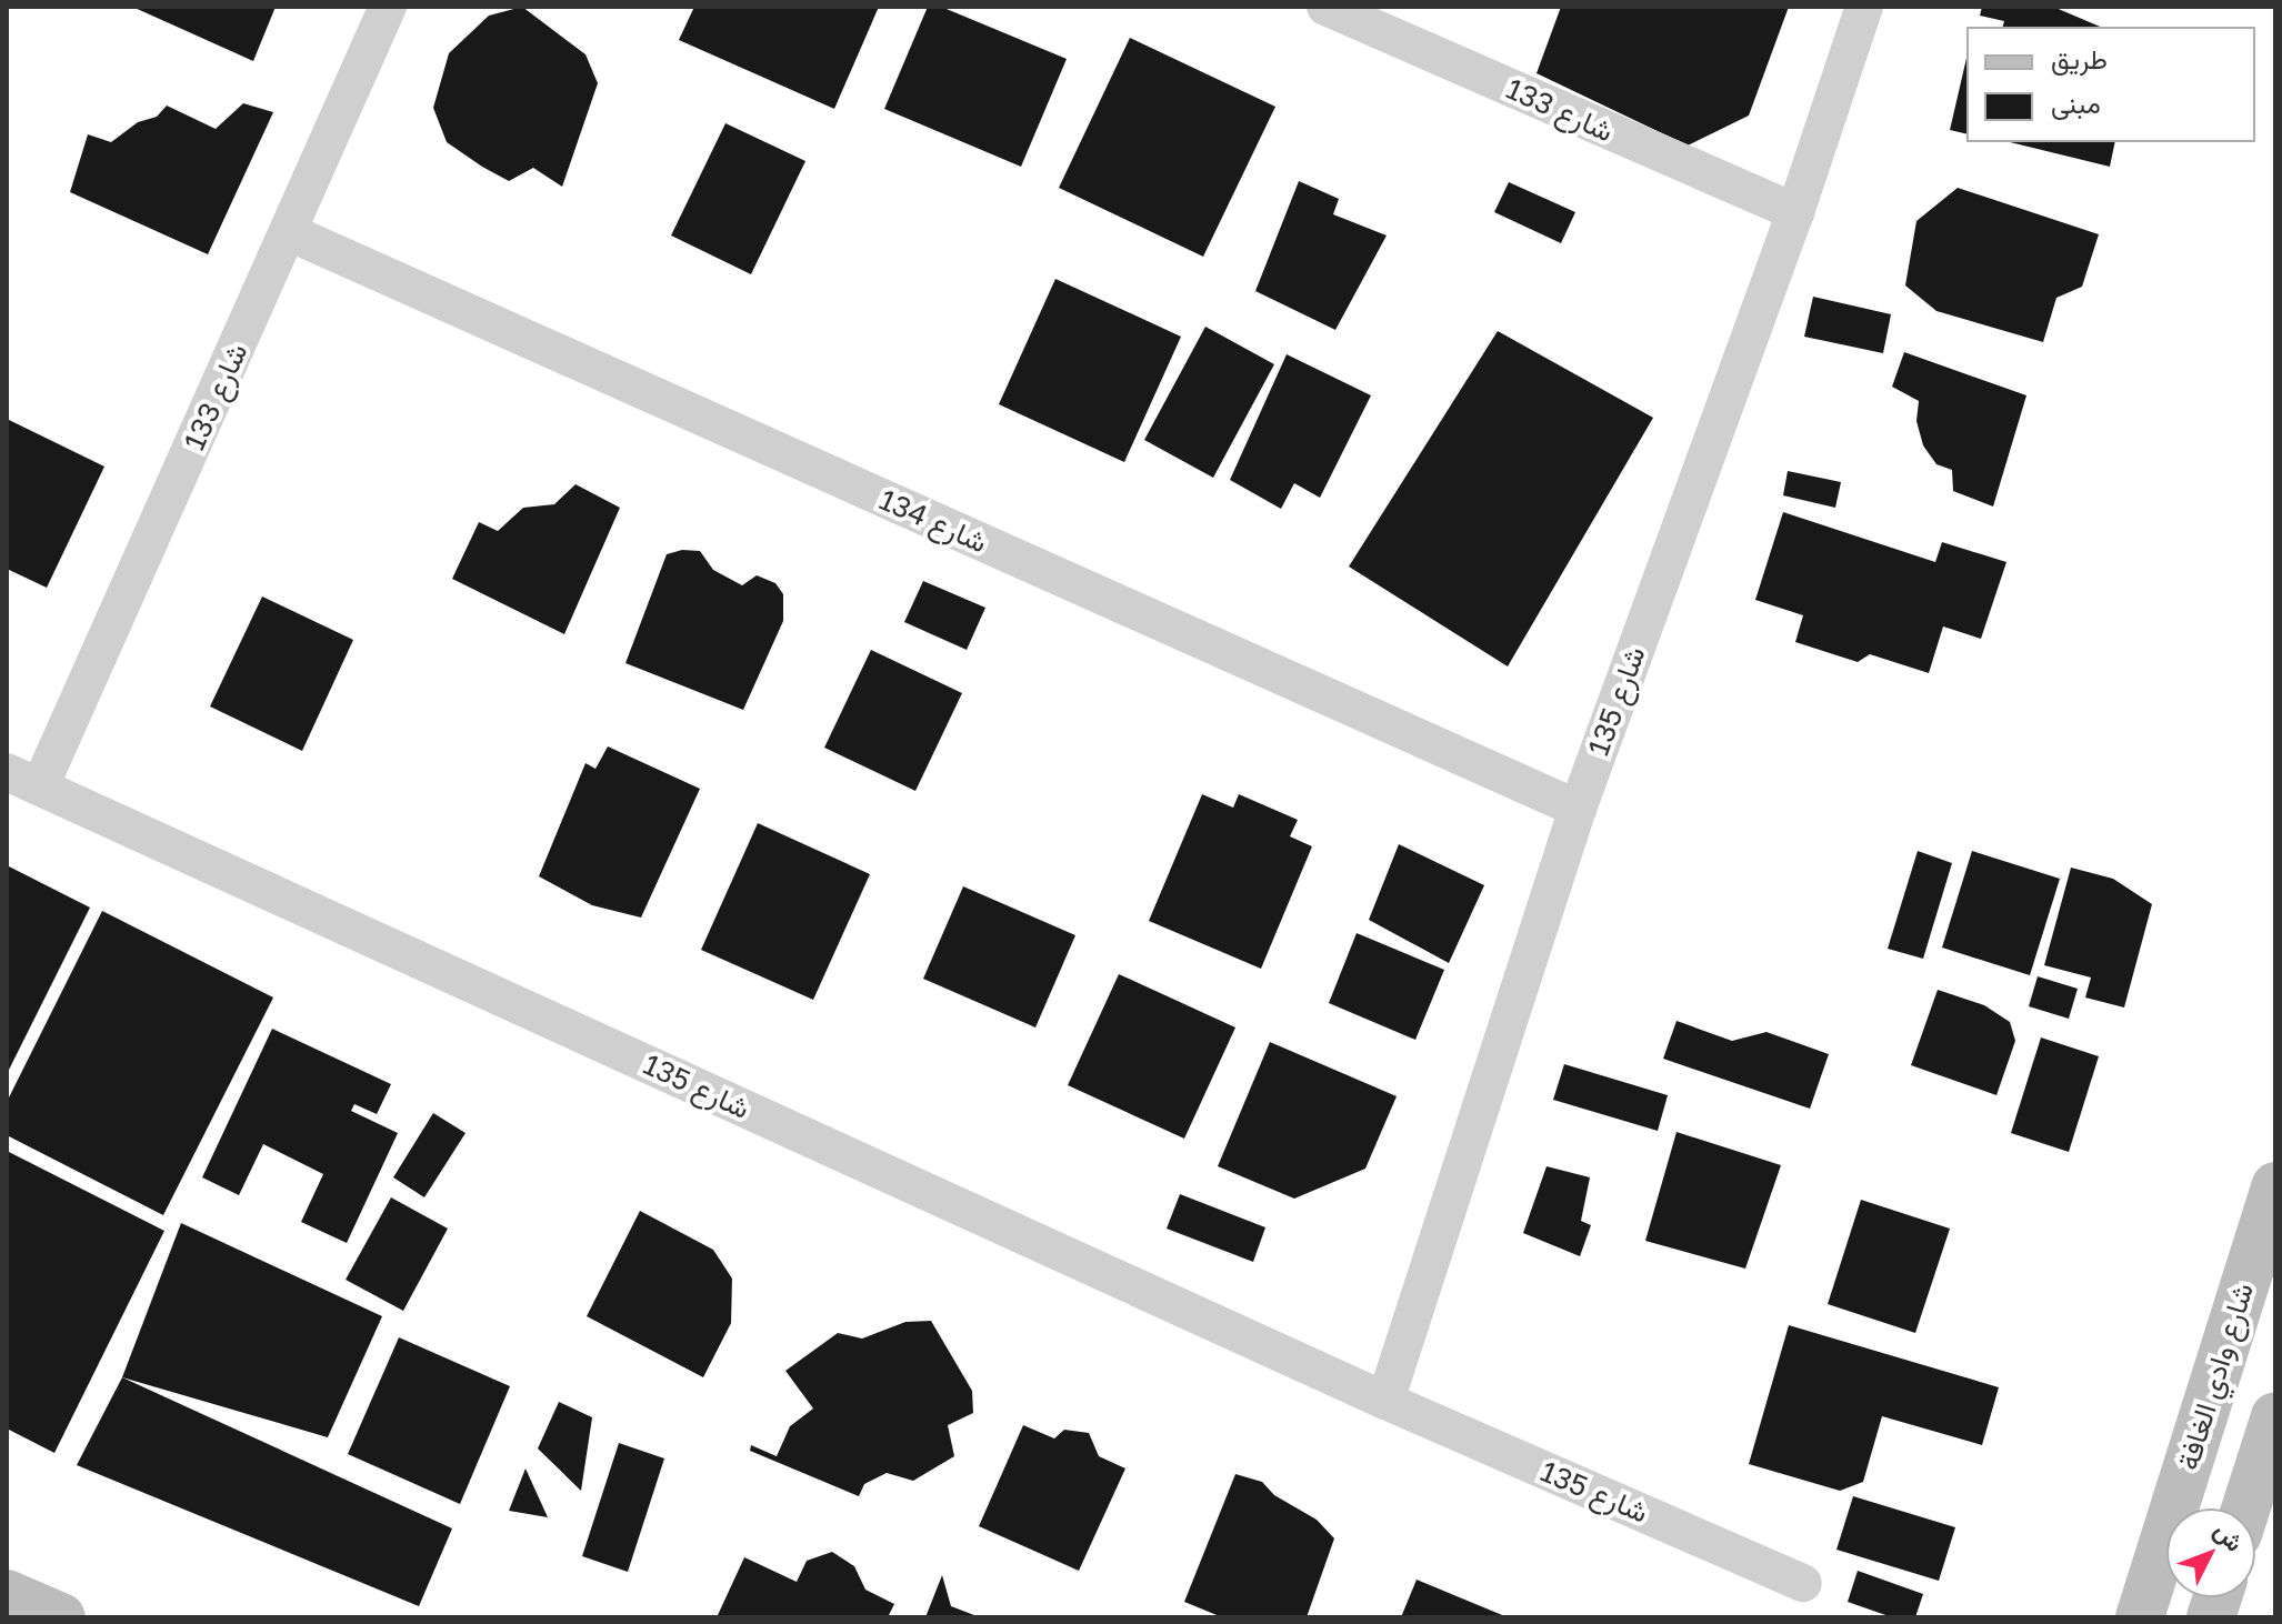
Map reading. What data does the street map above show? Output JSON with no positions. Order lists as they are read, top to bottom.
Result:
{
  "streets": {
    "street": [
      "شارع 133",
      "شارع 134",
      "شارع 135",
      "شارع وادي الغافة"
    ]
  },
  "crossings": [
    ["شارع 133", "شارع 134"],
    ["شارع 133", "شارع 135"],
    ["شارع 134", "شارع 135"]
  ],
  "legend": ["طريق", "مبنى"],
  "north": "top right"
}
